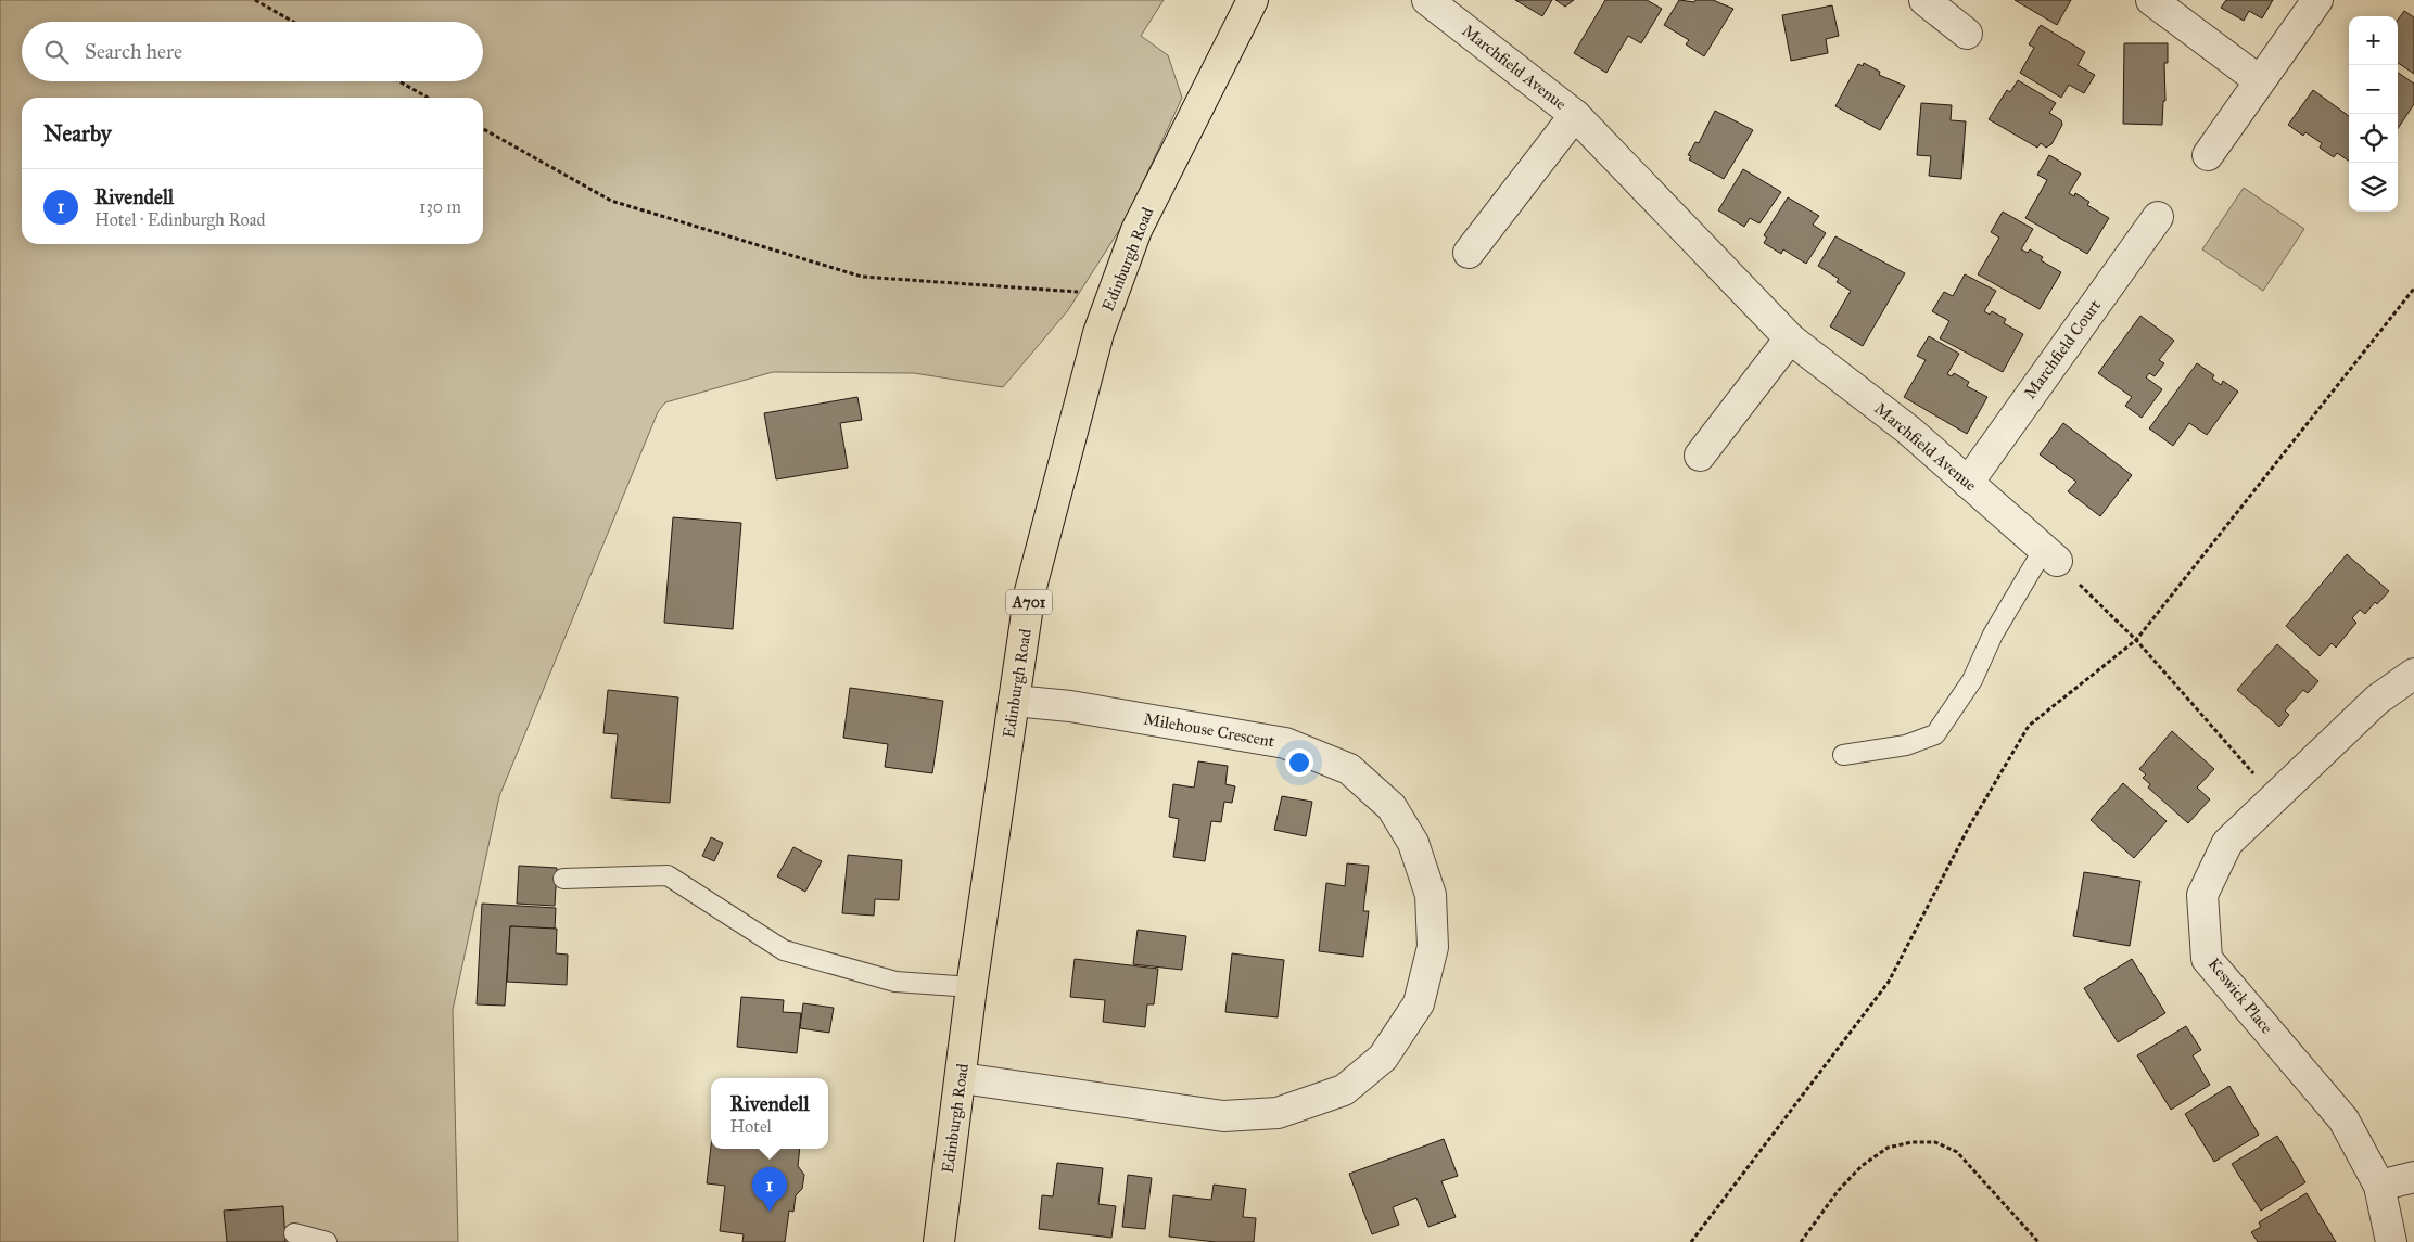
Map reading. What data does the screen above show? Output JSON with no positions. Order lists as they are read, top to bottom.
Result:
{
  "streets": {
    "main road": ["Edinburgh Road", "A701"],
    "street": [
      "Marchfield Avenue",
      "Marchfield Court",
      "Milehouse Crescent",
      "Keswick Place"
    ]
  },
  "crossings": [
    ["Marchfield Avenue", "Marchfield Court"],
    ["Edinburgh Road", "Milehouse Crescent"]
  ],
  "page": {
    "map_buttons": ["+", "−"],
    "search": "Search here",
    "heading": "Nearby",
    "list": [
      {
        "mark": "1",
        "name": "Rivendell",
        "note": "Hotel · Edinburgh Road",
        "value": "130 m"
      }
    ],
    "popup": ["Rivendell", "Hotel"],
    "pins": "1"
  }
}
